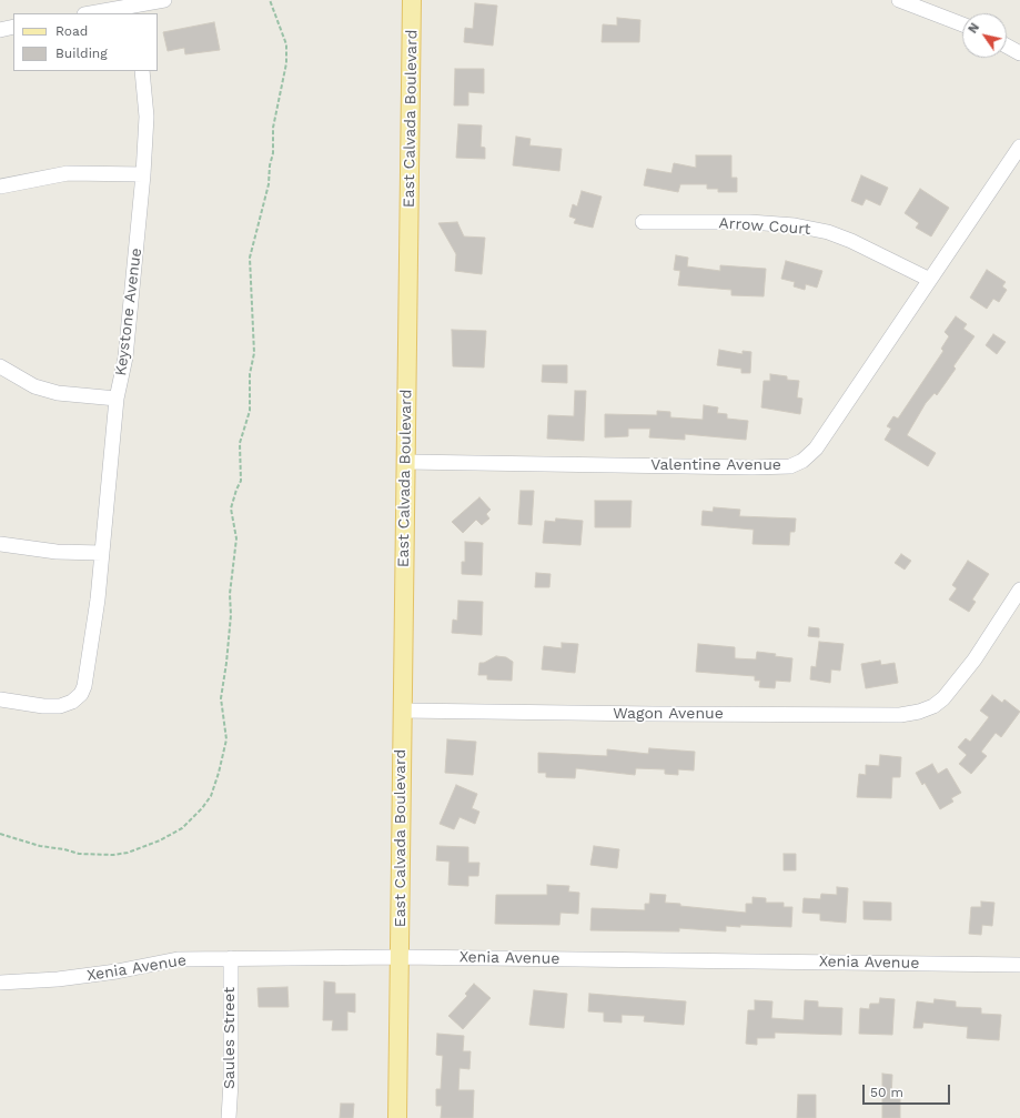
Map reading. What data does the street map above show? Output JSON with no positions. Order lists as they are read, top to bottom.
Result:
{
  "streets": {
    "main road": ["East Calvada Boulevard"],
    "street": [
      "Arrow Court",
      "Keystone Avenue",
      "Valentine Avenue",
      "Wagon Avenue",
      "Xenia Avenue",
      "Saules Street"
    ]
  },
  "crossings": [
    ["East Calvada Boulevard", "Valentine Avenue"],
    ["East Calvada Boulevard", "Wagon Avenue"],
    ["East Calvada Boulevard", "Xenia Avenue"],
    ["Arrow Court", "Valentine Avenue"],
    ["Xenia Avenue", "Saules Street"]
  ],
  "legend": ["Road", "Building"],
  "scale_bar": "50 m",
  "north": "top left"
}
